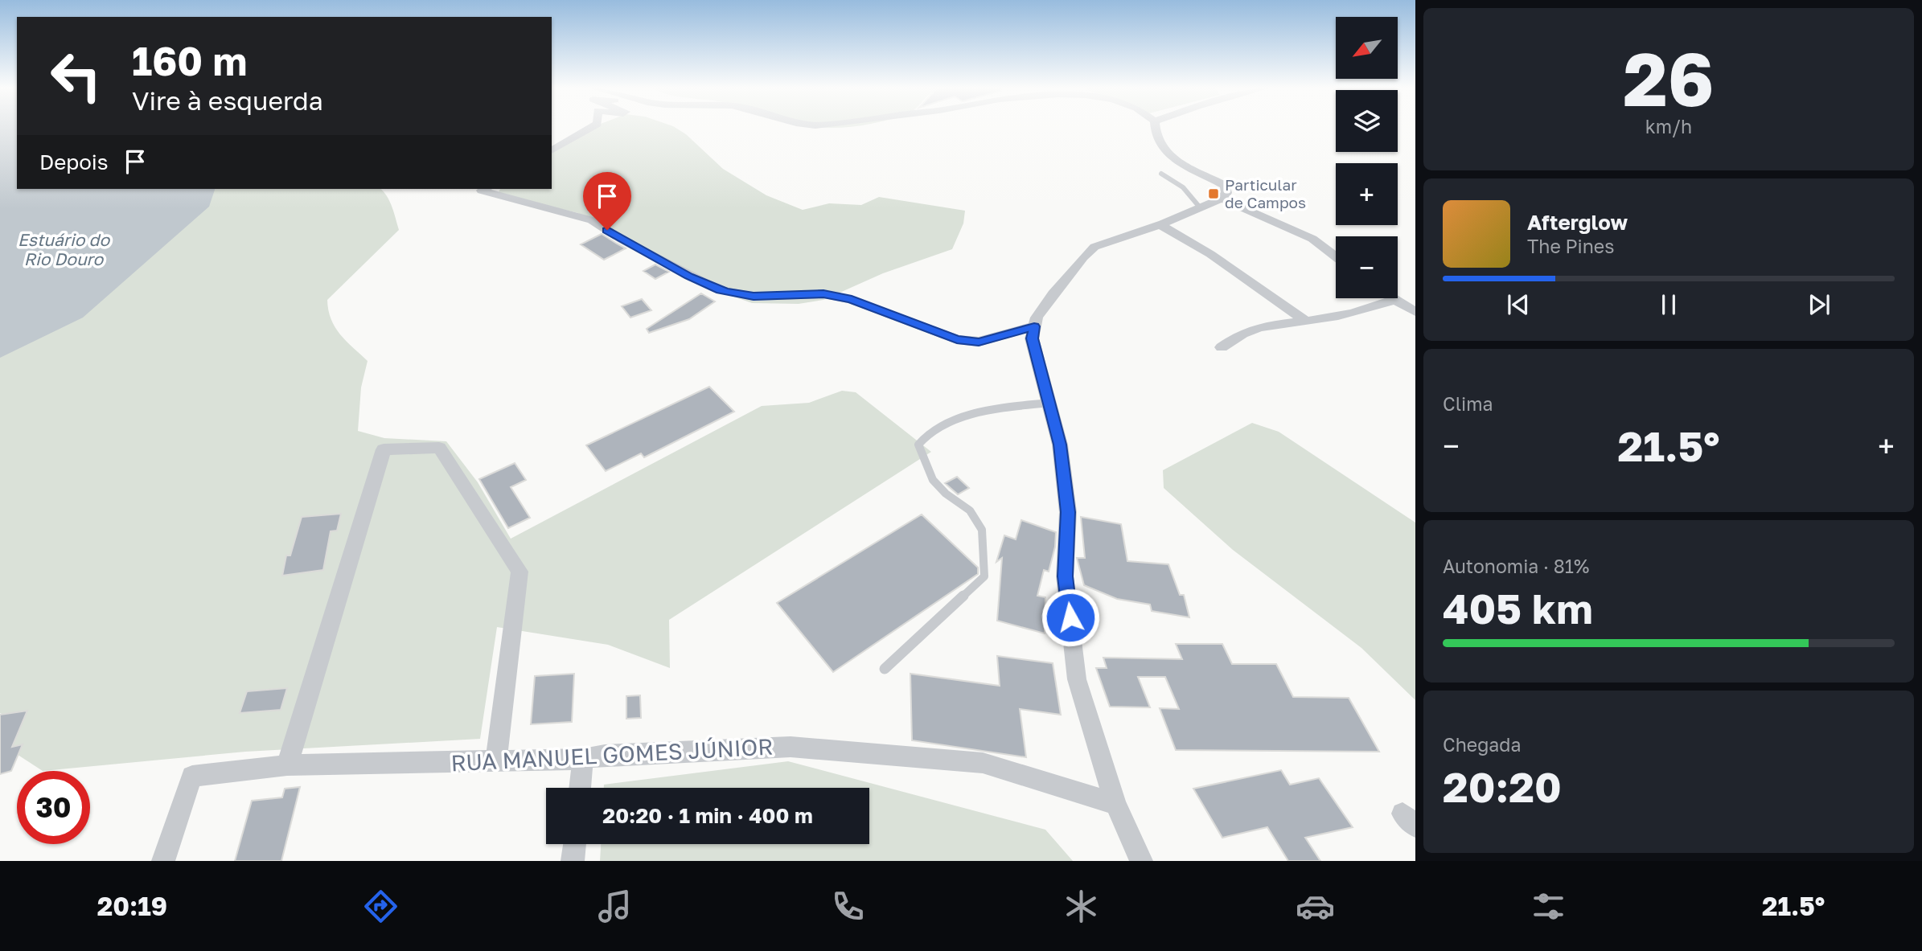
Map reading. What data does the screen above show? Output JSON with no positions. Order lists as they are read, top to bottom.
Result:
{
  "streets": {
    "street": ["RUA MANUEL GOMES JÚNIOR"]
  },
  "water": ["Estuário do Rio Douro"],
  "places": {
    "transit": ["Particular de Campos"]
  },
  "north": "bottom left",
  "page": {
    "tile": [
      ["26", "km/h"],
      "Clima",
      ["Autonomia · 81%", "405 km"],
      ["Chegada", "20:20"]
    ],
    "map_buttons": ["+", "−"],
    "turn": ["160 m", "Vire à esquerda"],
    "then": "Depois",
    "song": ["Afterglow", "The Pines"],
    "heat": ["−", "21.5°", "+"],
    "limit": "30",
    "trip": "20:20 · 1 min · 400 m",
    "tabs": ["20:19", "21.5°"]
  }
}
